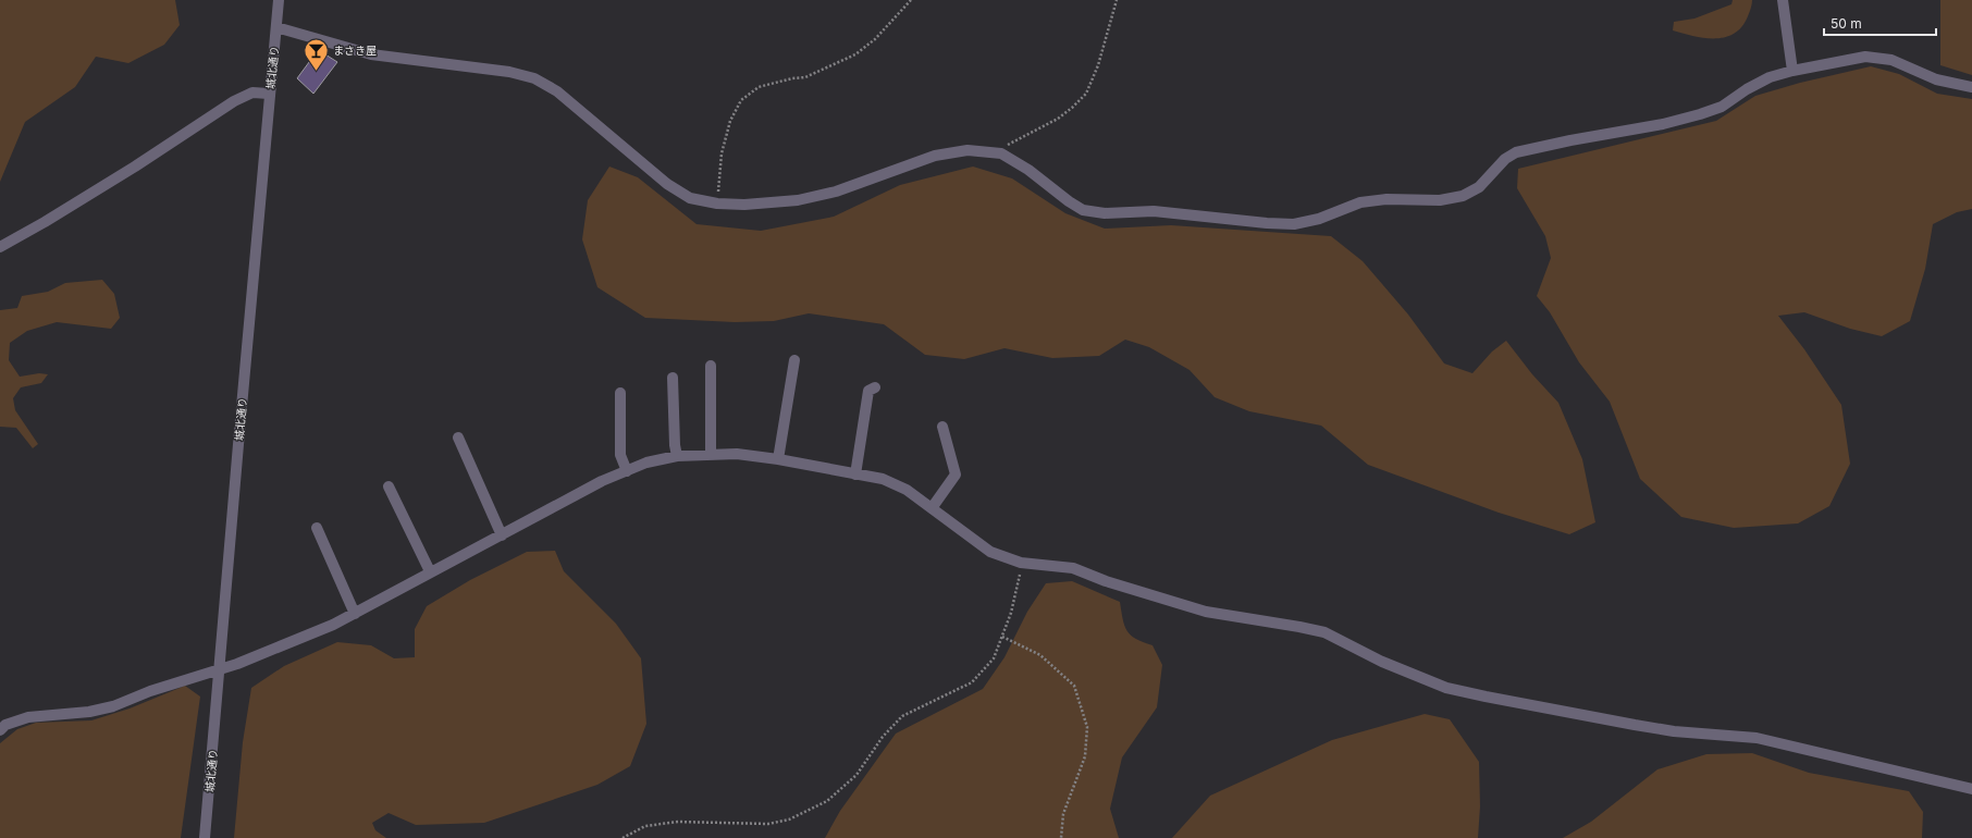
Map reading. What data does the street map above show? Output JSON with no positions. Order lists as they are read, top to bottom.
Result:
{
  "streets": {
    "street": ["城北通り"]
  },
  "places": {
    "bar": ["まさき屋"]
  },
  "scale_bar": "50 m"
}
